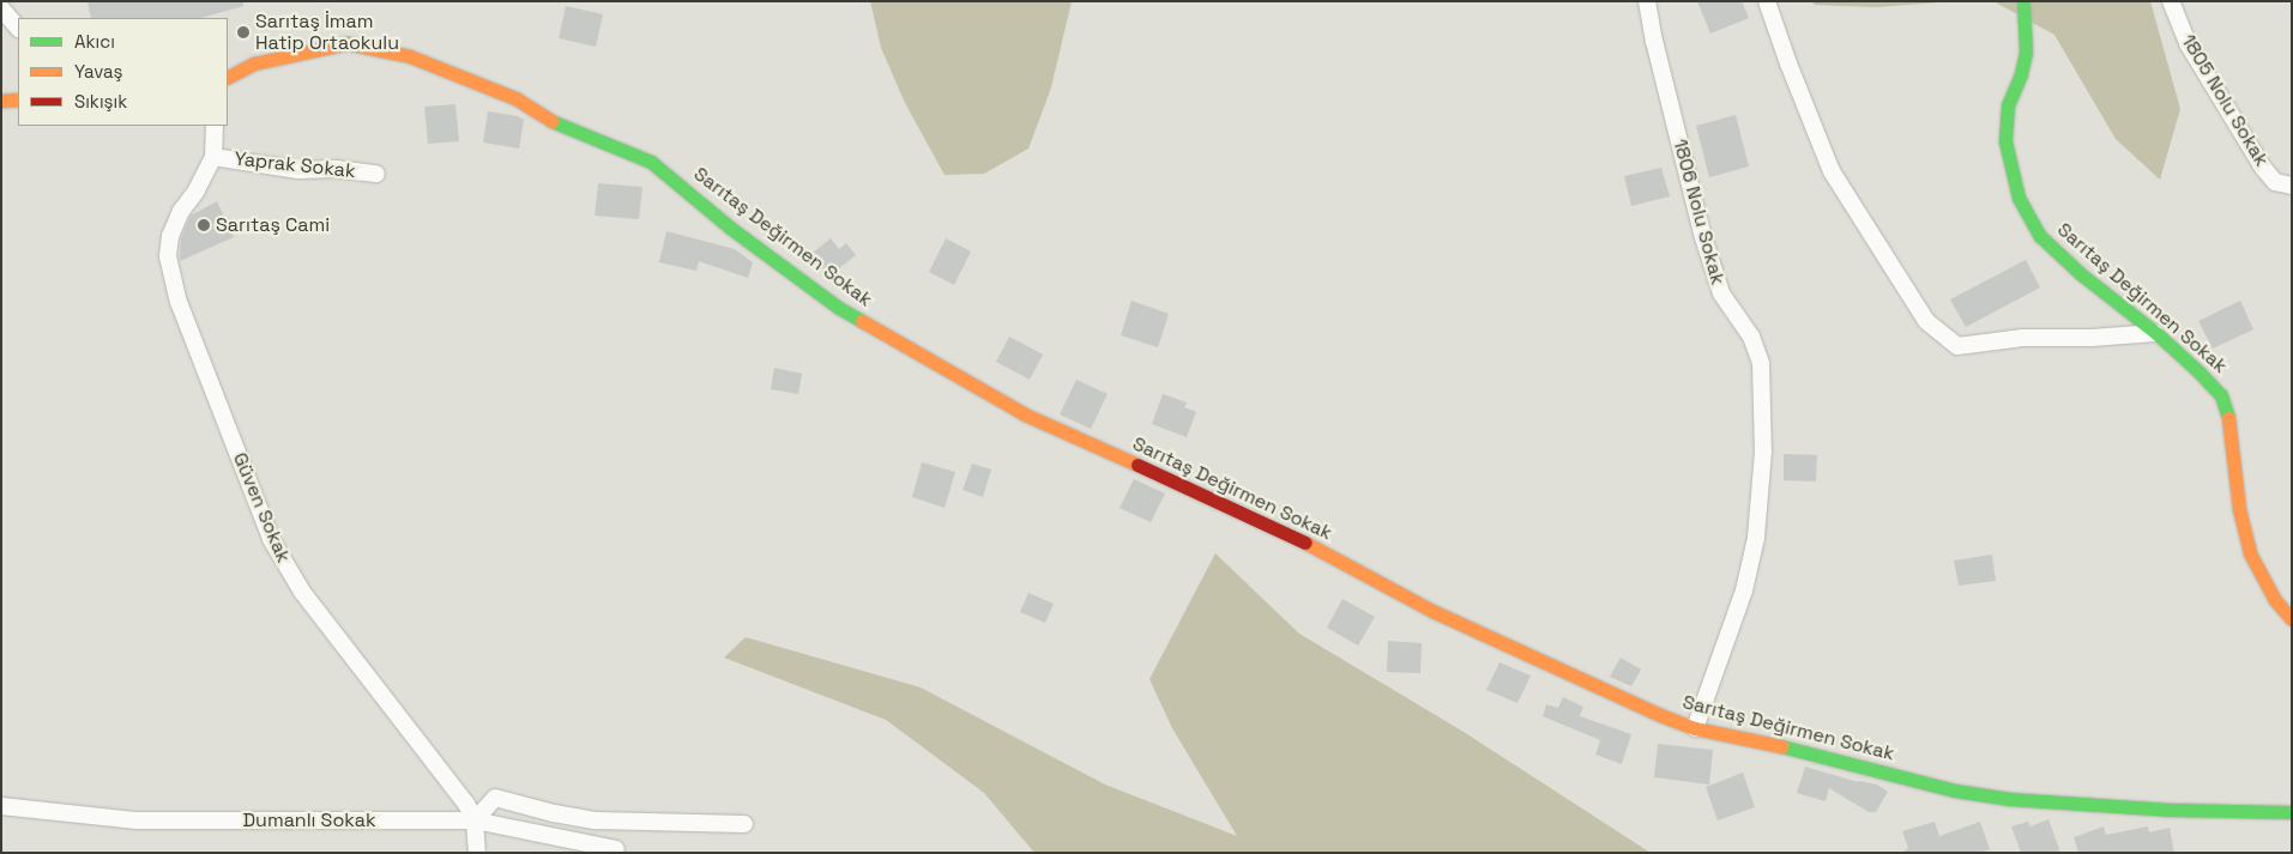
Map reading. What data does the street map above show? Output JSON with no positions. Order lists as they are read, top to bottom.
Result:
{
  "streets": {
    "street": [
      "1805 Nolu Sokak",
      "Yaprak Sokak",
      "1806 Nolu Sokak",
      "Sarıtaş Değirmen Sokak",
      "Güven Sokak",
      "Dumanlı Sokak"
    ]
  },
  "crossings": [
    ["Yaprak Sokak", "Güven Sokak"],
    ["1806 Nolu Sokak", "Sarıtaş Değirmen Sokak"],
    ["Güven Sokak", "Dumanlı Sokak"]
  ],
  "places": ["Sarıtaş İmam Hatip Ortaokulu", "Sarıtaş Cami"],
  "legend": ["Akıcı", "Yavaş", "Sıkışık"]
}
